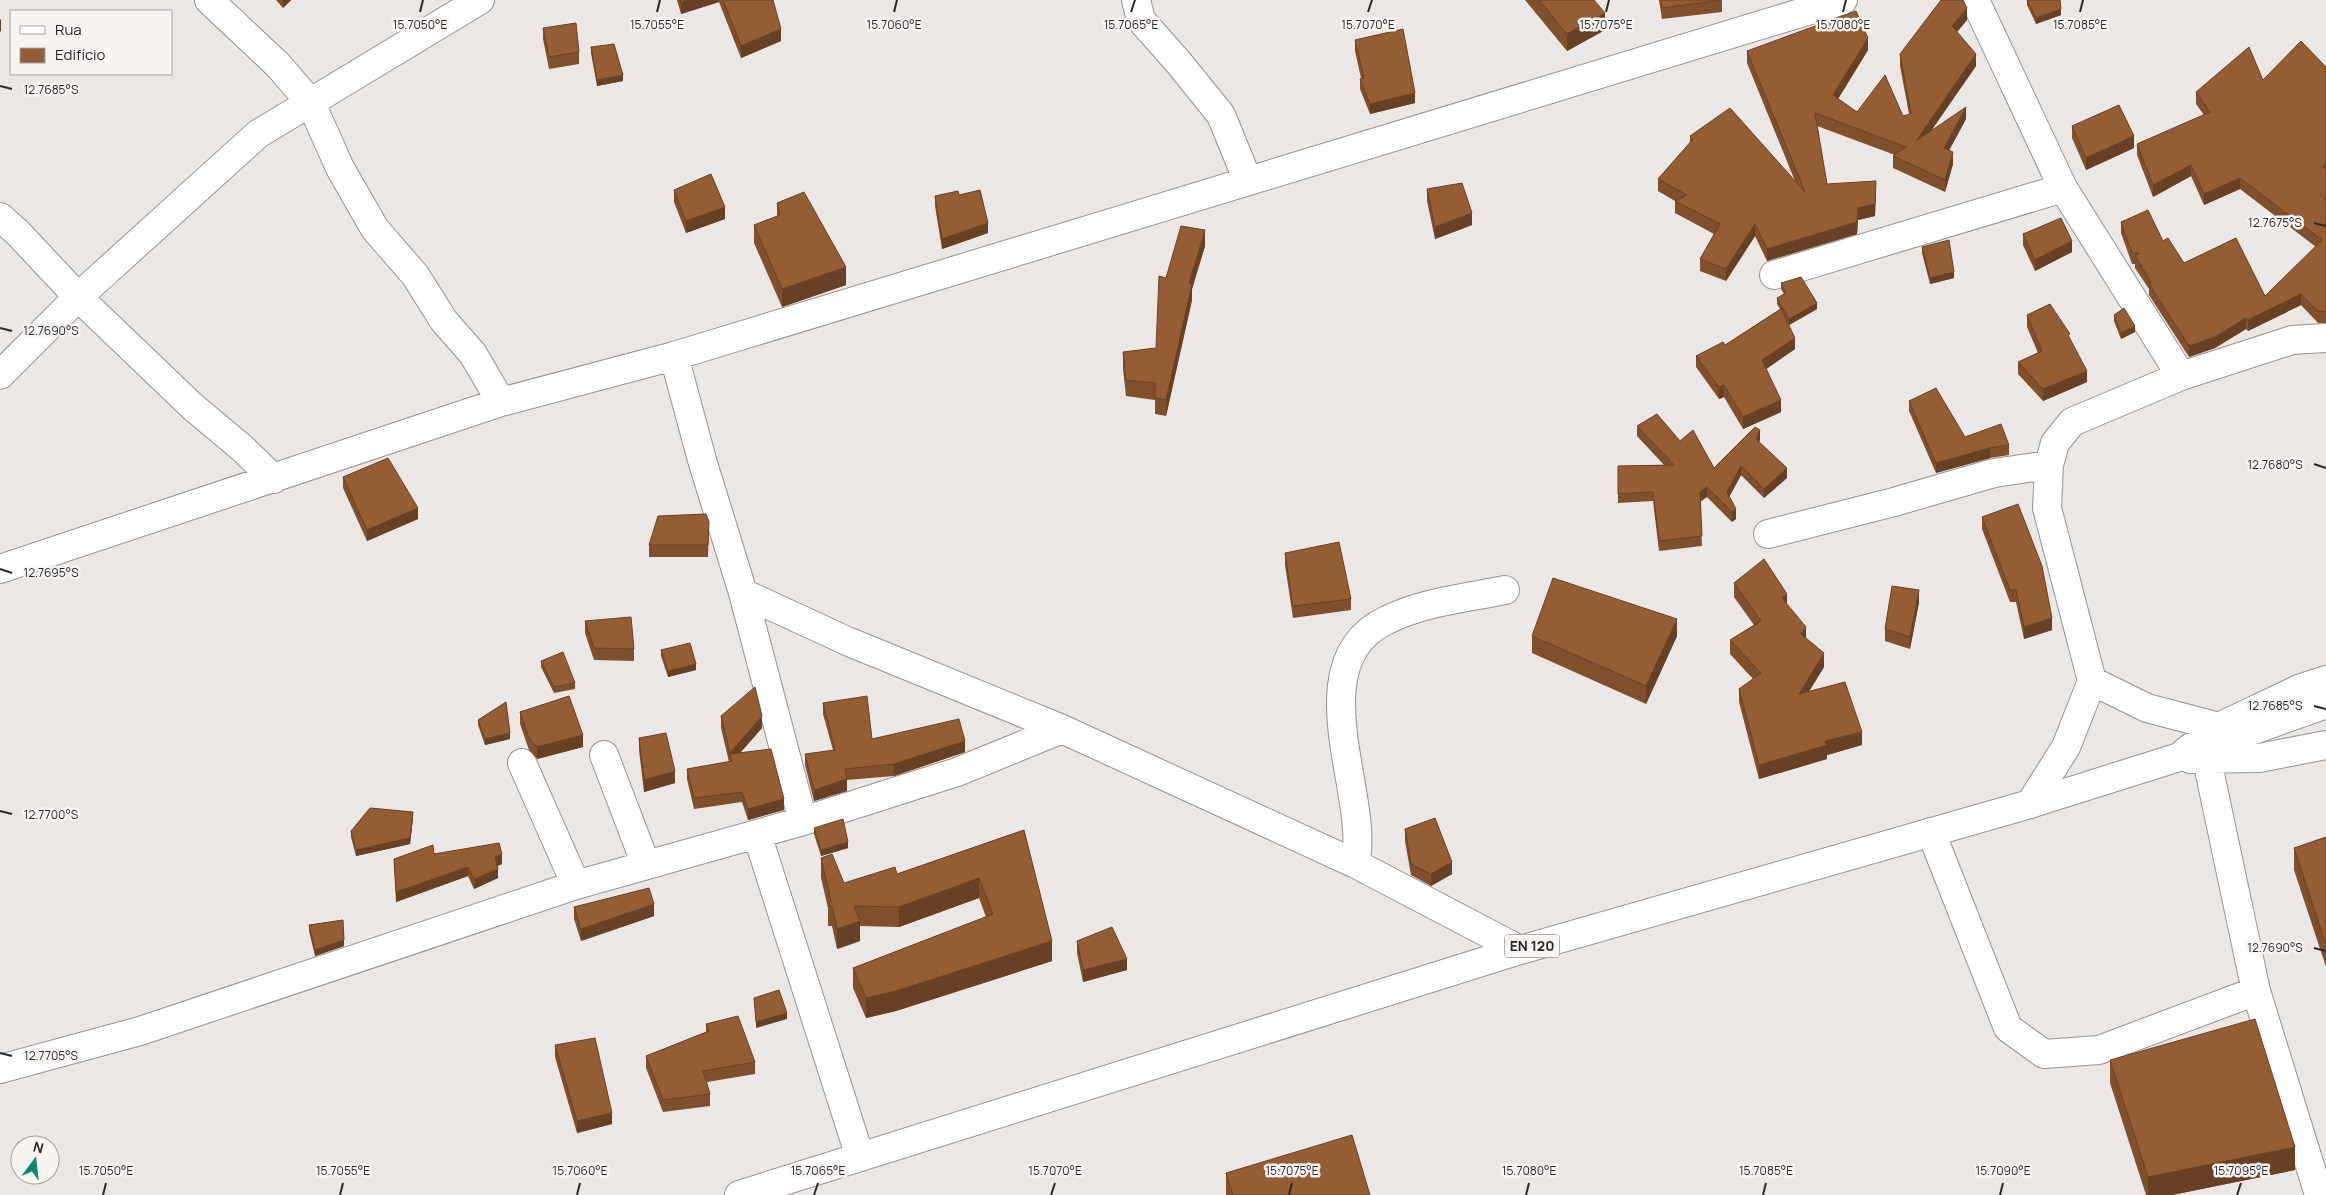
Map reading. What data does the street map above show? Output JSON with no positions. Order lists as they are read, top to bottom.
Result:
{
  "streets": {
    "street": ["EN 120"]
  },
  "legend": ["Rua", "Edifício"],
  "north": "top",
  "coordinates": [
    "15.7050°E",
    "15.7055°E",
    "15.7060°E",
    "15.7065°E",
    "15.7070°E",
    "15.7075°E",
    "15.7080°E",
    "15.7085°E",
    "12.7685°S",
    "12.7675°S",
    "12.7690°S",
    "12.7680°S",
    "12.7695°S",
    "12.7700°S",
    "12.7705°S",
    "15.7090°E",
    "15.7095°E"
  ]
}
